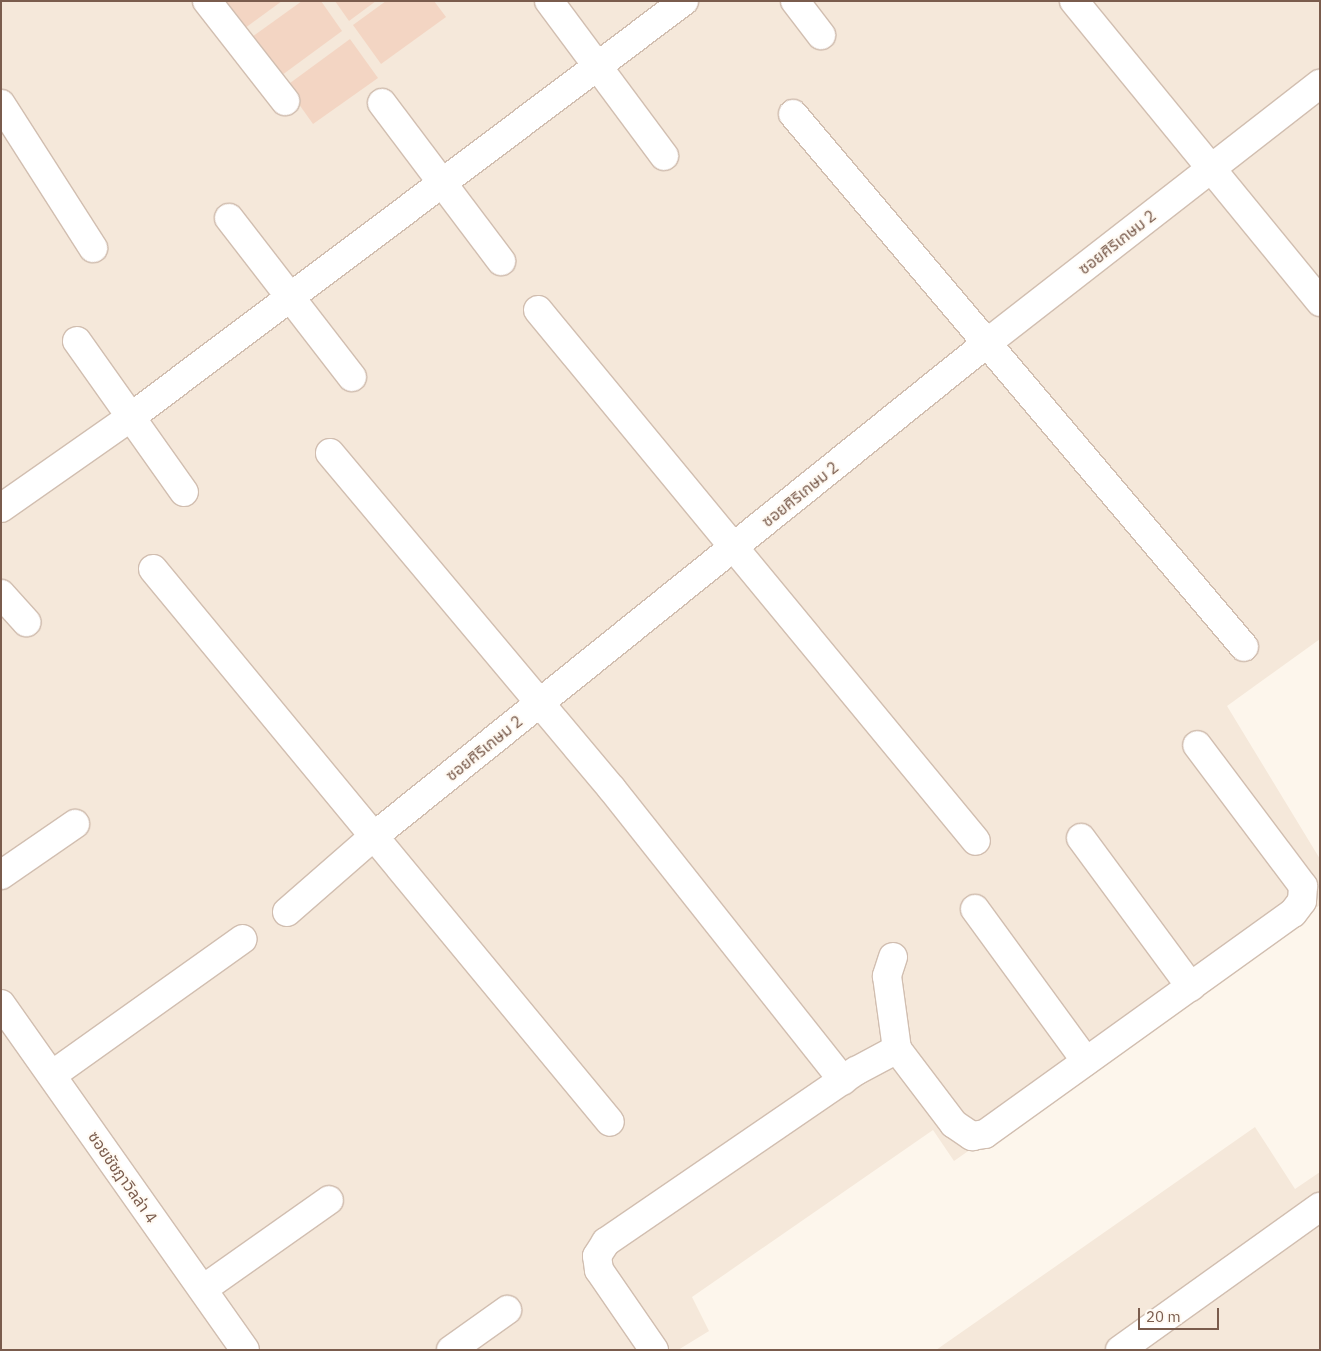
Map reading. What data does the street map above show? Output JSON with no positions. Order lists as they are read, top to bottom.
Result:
{
  "streets": {
    "street": ["ซอยศิริเกษม 2", "ซอยชัชฎาวิลล่า 4"]
  },
  "scale_bar": "20 m"
}
